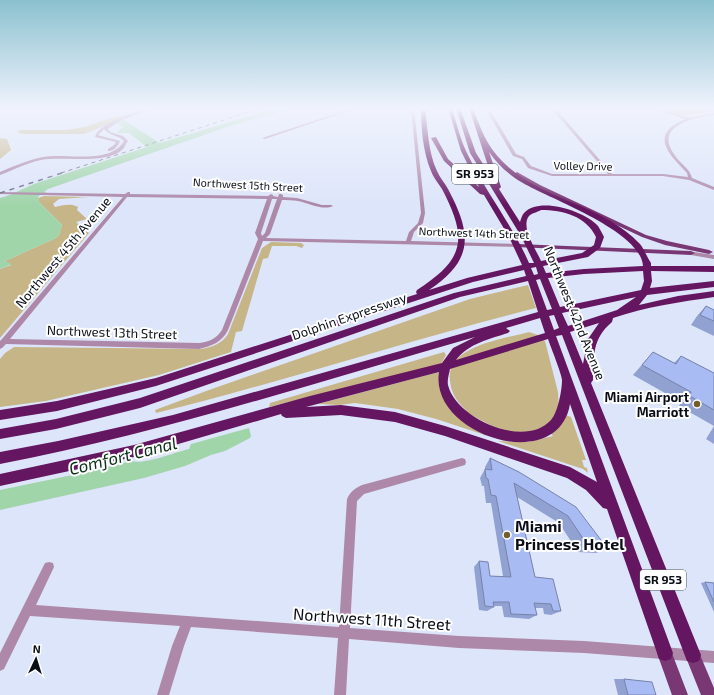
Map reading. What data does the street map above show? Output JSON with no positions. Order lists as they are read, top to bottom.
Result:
{
  "streets": {
    "highway": ["SR 953", "Northwest 42nd Avenue", "Dolphin Expressway"],
    "main road": ["Northwest 14th Street"],
    "street": [
      "Volley Drive",
      "Northwest 15th Street",
      "Northwest 45th Avenue",
      "Northwest 13th Street",
      "Northwest 11th Street"
    ]
  },
  "crossings": [
    ["SR 953", "Northwest 14th Street"],
    ["SR 953", "Northwest 11th Street"],
    ["Northwest 15th Street", "Northwest 45th Avenue"],
    ["Northwest 14th Street", "Northwest 42nd Avenue"],
    ["Northwest 14th Street", "Northwest 13th Street"],
    ["Northwest 45th Avenue", "Northwest 13th Street"],
    ["Northwest 42nd Avenue", "Northwest 11th Street"]
  ],
  "water": ["Comfort Canal"],
  "places": ["Miami Airport Marriott", "Miami Princess Hotel"],
  "north": "top"
}
